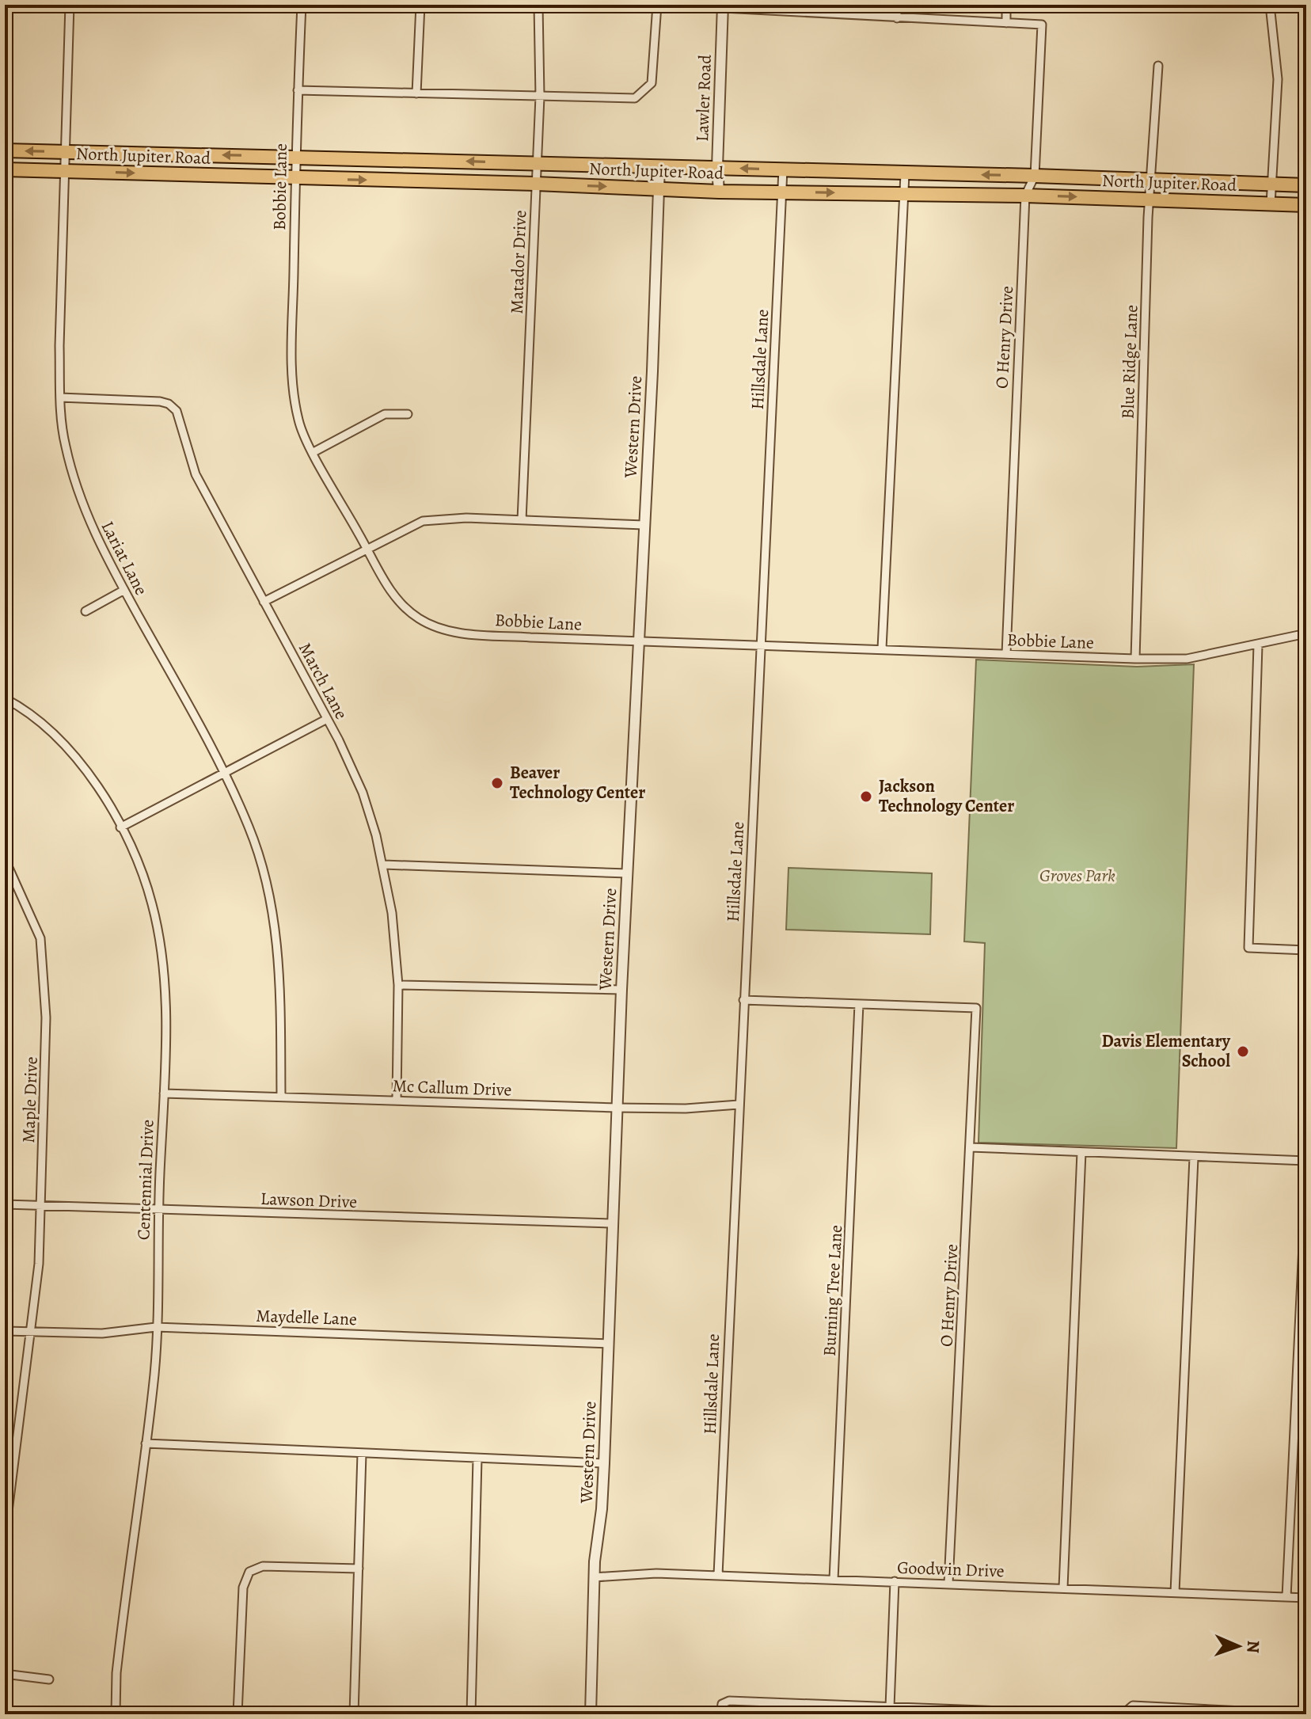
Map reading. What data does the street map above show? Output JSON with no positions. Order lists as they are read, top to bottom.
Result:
{
  "streets": {
    "main road": ["North Jupiter Road"],
    "street": [
      "Lawler Road",
      "Bobbie Lane",
      "Matador Drive",
      "O Henry Drive",
      "Hillsdale Lane",
      "Blue Ridge Lane",
      "Western Drive",
      "Lariat Lane",
      "March Lane",
      "Mc Callum Drive",
      "Maple Drive",
      "Centennial Drive",
      "Lawson Drive",
      "Burning Tree Lane",
      "Maydelle Lane",
      "Goodwin Drive"
    ]
  },
  "crossings": [
    ["Lawler Road", "North Jupiter Road"],
    ["North Jupiter Road", "Bobbie Lane"],
    ["North Jupiter Road", "Matador Drive"],
    ["North Jupiter Road", "O Henry Drive"],
    ["North Jupiter Road", "Hillsdale Lane"],
    ["North Jupiter Road", "Blue Ridge Lane"],
    ["North Jupiter Road", "Western Drive"],
    ["North Jupiter Road", "Lariat Lane"],
    ["Bobbie Lane", "O Henry Drive"],
    ["Bobbie Lane", "Hillsdale Lane"],
    ["Bobbie Lane", "Blue Ridge Lane"],
    ["Bobbie Lane", "Western Drive"],
    ["O Henry Drive", "Burning Tree Lane"],
    ["O Henry Drive", "Goodwin Drive"],
    ["Hillsdale Lane", "Mc Callum Drive"],
    ["Hillsdale Lane", "Goodwin Drive"],
    ["Western Drive", "Mc Callum Drive"],
    ["Western Drive", "Lawson Drive"],
    ["Western Drive", "Maydelle Lane"],
    ["Western Drive", "Goodwin Drive"],
    ["Lariat Lane", "March Lane"],
    ["Lariat Lane", "Mc Callum Drive"],
    ["March Lane", "Mc Callum Drive"],
    ["Mc Callum Drive", "Centennial Drive"],
    ["Maple Drive", "Lawson Drive"],
    ["Maple Drive", "Maydelle Lane"],
    ["Centennial Drive", "Lawson Drive"],
    ["Centennial Drive", "Maydelle Lane"],
    ["Burning Tree Lane", "Goodwin Drive"]
  ],
  "parks": ["Groves Park"],
  "places": ["Beaver Technology Center", "Jackson Technology Center", "Davis Elementary School"],
  "north": "right"
}
